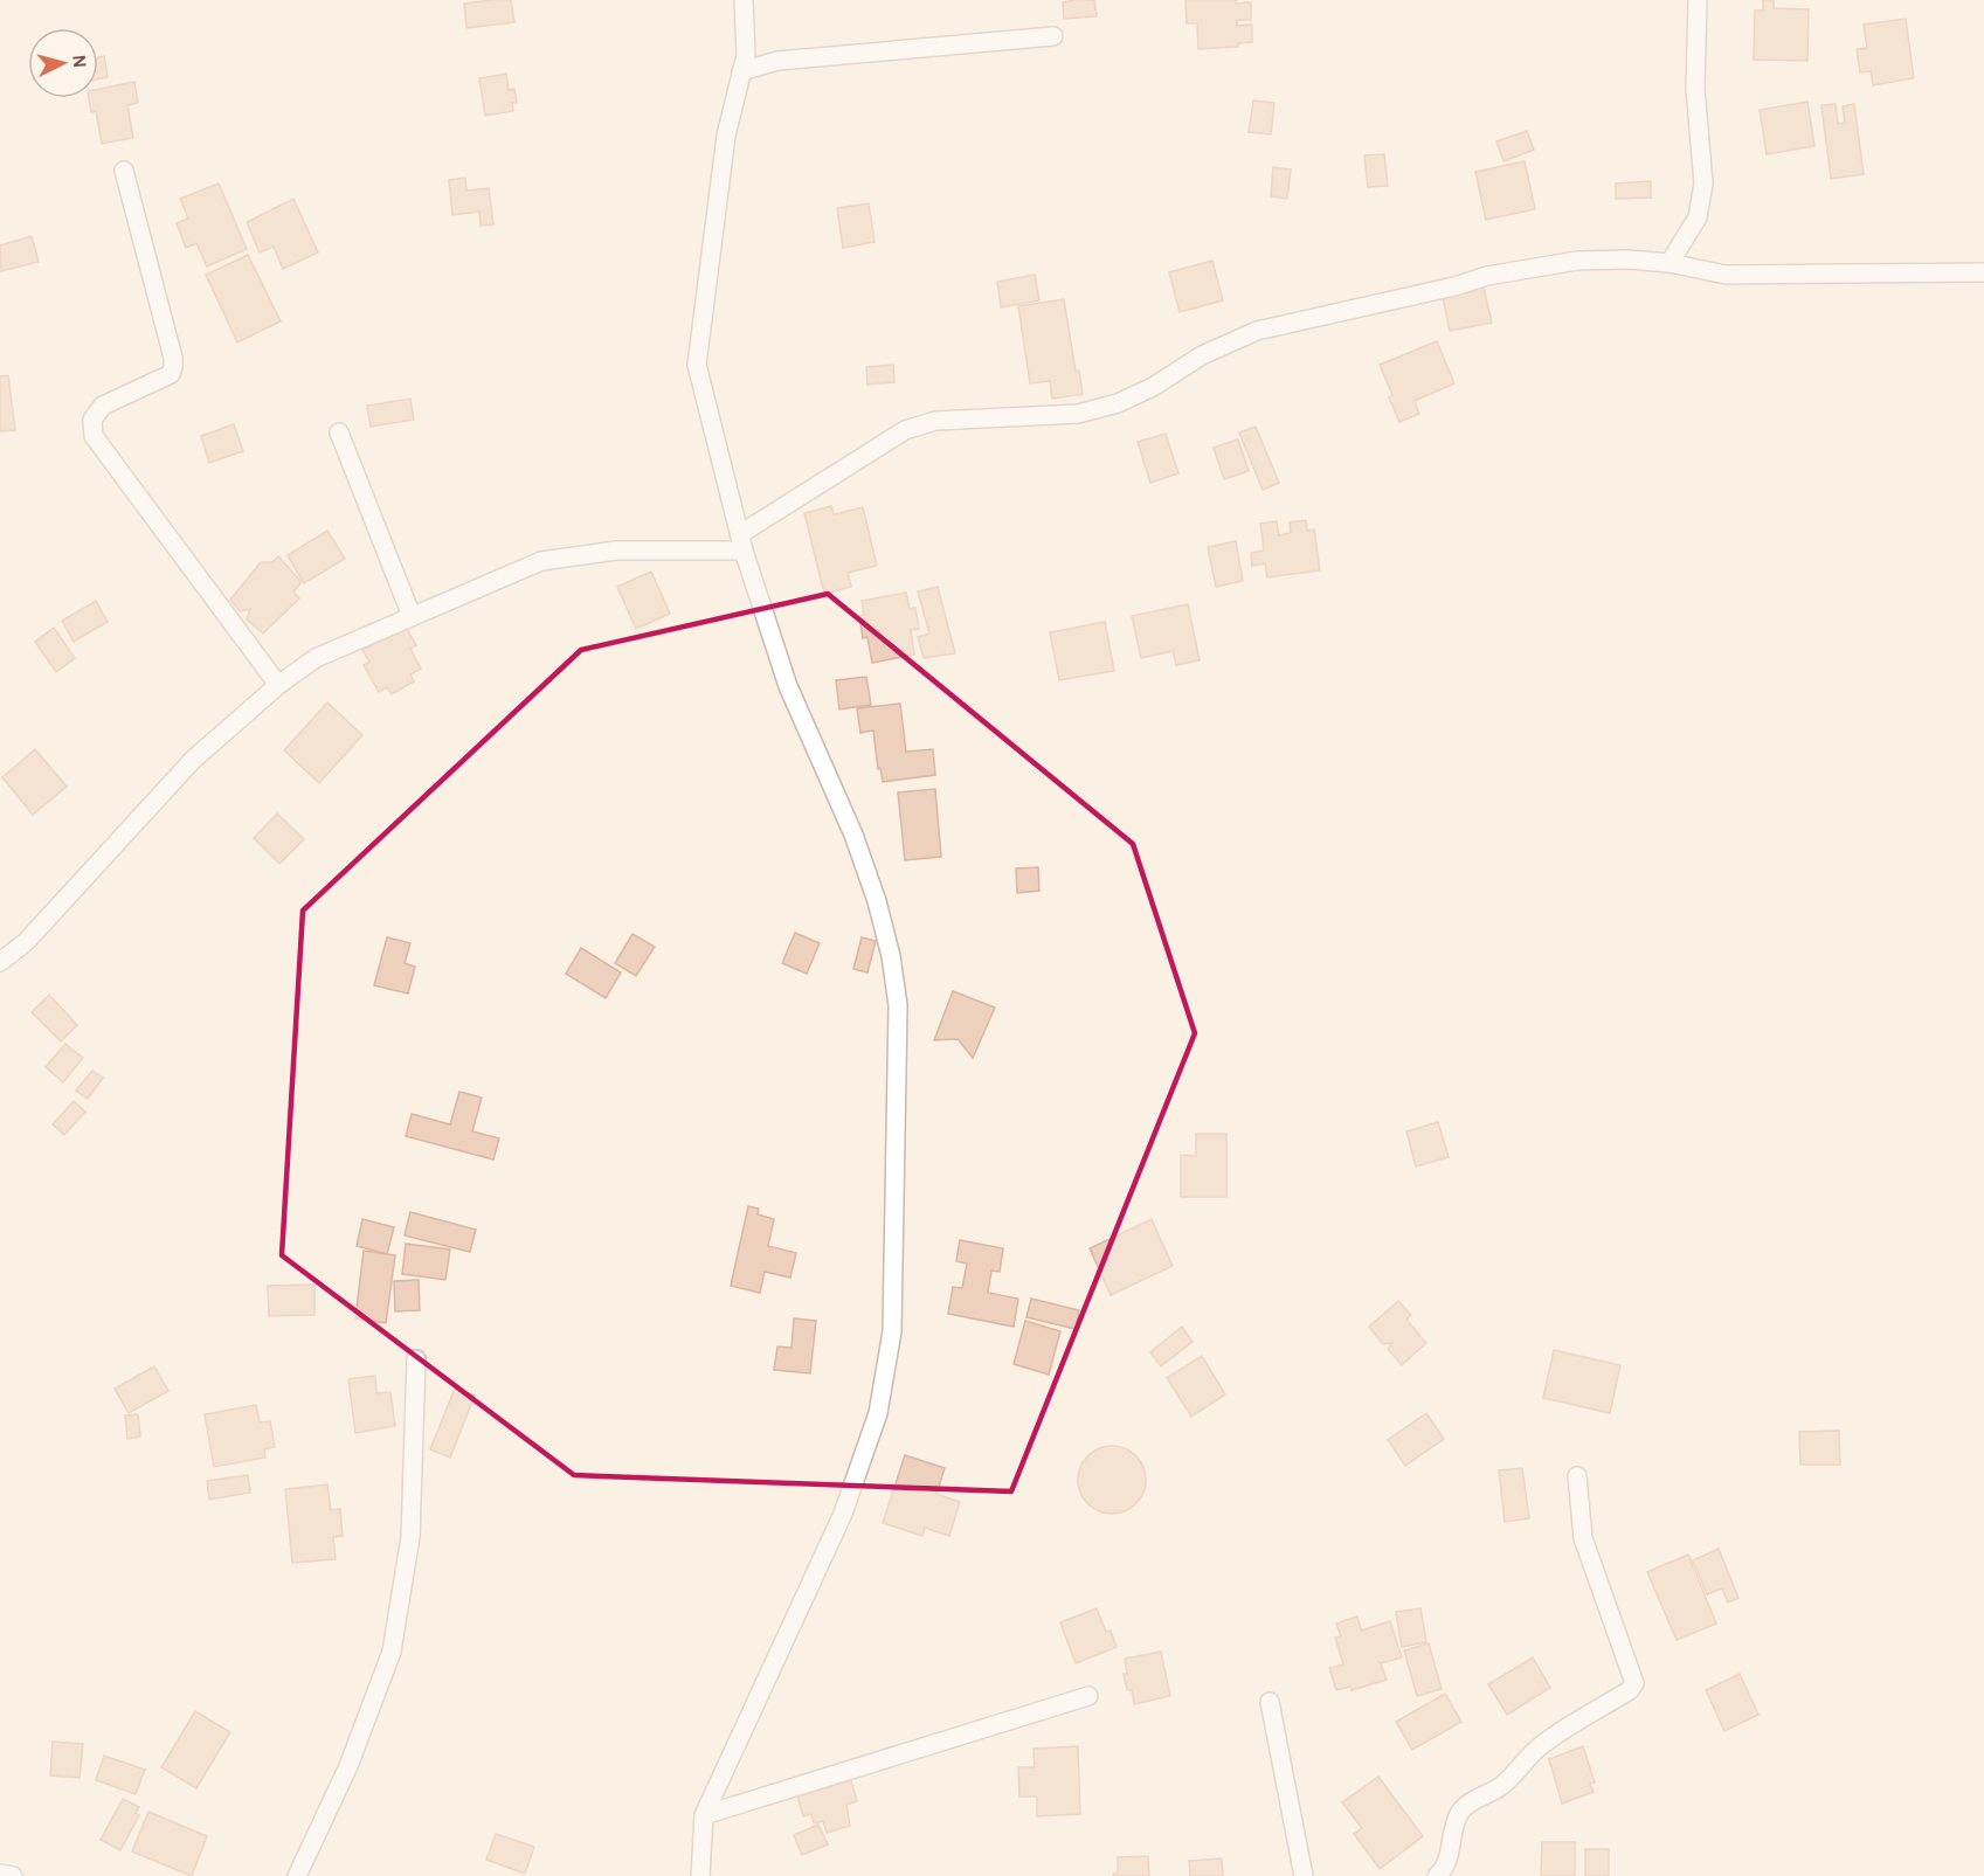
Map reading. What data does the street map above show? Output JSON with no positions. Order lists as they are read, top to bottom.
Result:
{
  "north": "right"
}
